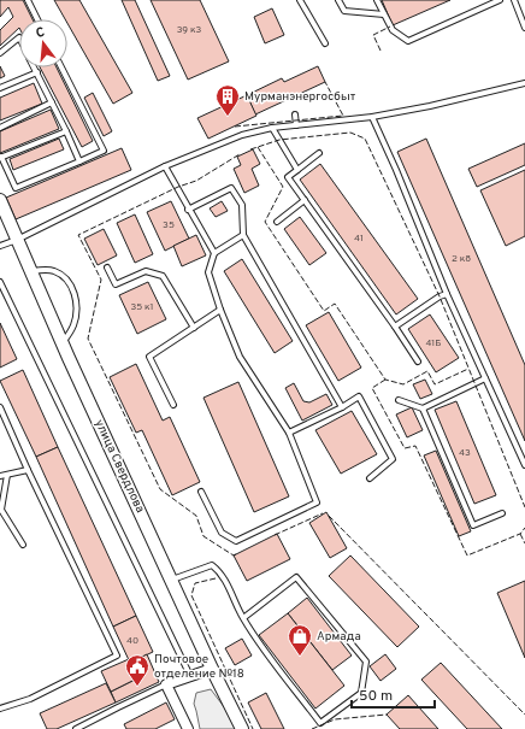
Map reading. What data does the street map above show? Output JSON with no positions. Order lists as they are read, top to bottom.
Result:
{
  "streets": {
    "street": ["улица Свердлова"]
  },
  "places": {
    "building": ["Мурманэнергосбыт"],
    "shop": ["Армада"],
    "public building": ["Почтовое отделение №18"]
  },
  "house_numbers": [
    "39 к3",
    "35",
    "41",
    "2 к8",
    "35 к1",
    "41Б",
    "43",
    "40"
  ],
  "scale_bar": "50 m",
  "north": "top"
}
